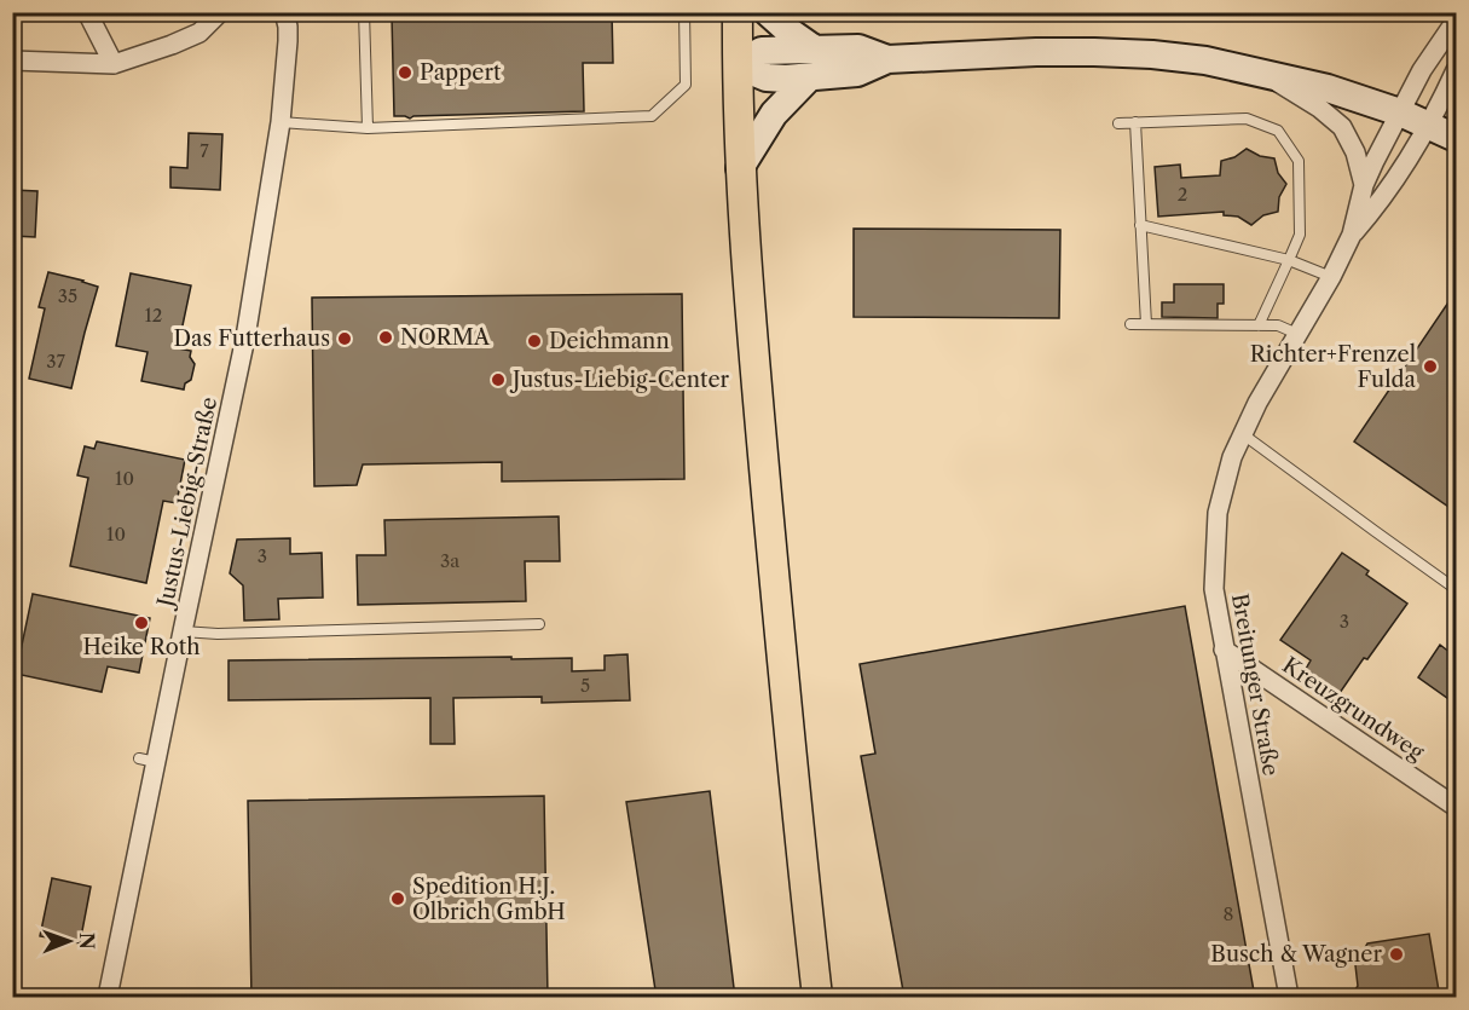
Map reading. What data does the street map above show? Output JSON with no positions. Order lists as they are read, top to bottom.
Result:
{
  "streets": {
    "street": ["Justus-Liebig-Straße", "Breitunger Straße", "Kreuzgrundweg"]
  },
  "crossings": [
    ["Breitunger Straße", "Kreuzgrundweg"]
  ],
  "places": [
    "Pappert",
    "NORMA",
    "Das Futterhaus",
    "Deichmann",
    "Richter+Frenzel Fulda",
    "Justus-Liebig-Center",
    "Heike Roth",
    "Spedition H.J. Olbrich GmbH",
    "Busch & Wagner"
  ],
  "house_numbers": [
    "7",
    "2",
    "35",
    "12",
    "37",
    "10",
    "10",
    "3",
    "3a",
    "3",
    "5",
    "8"
  ],
  "north": "right"
}
